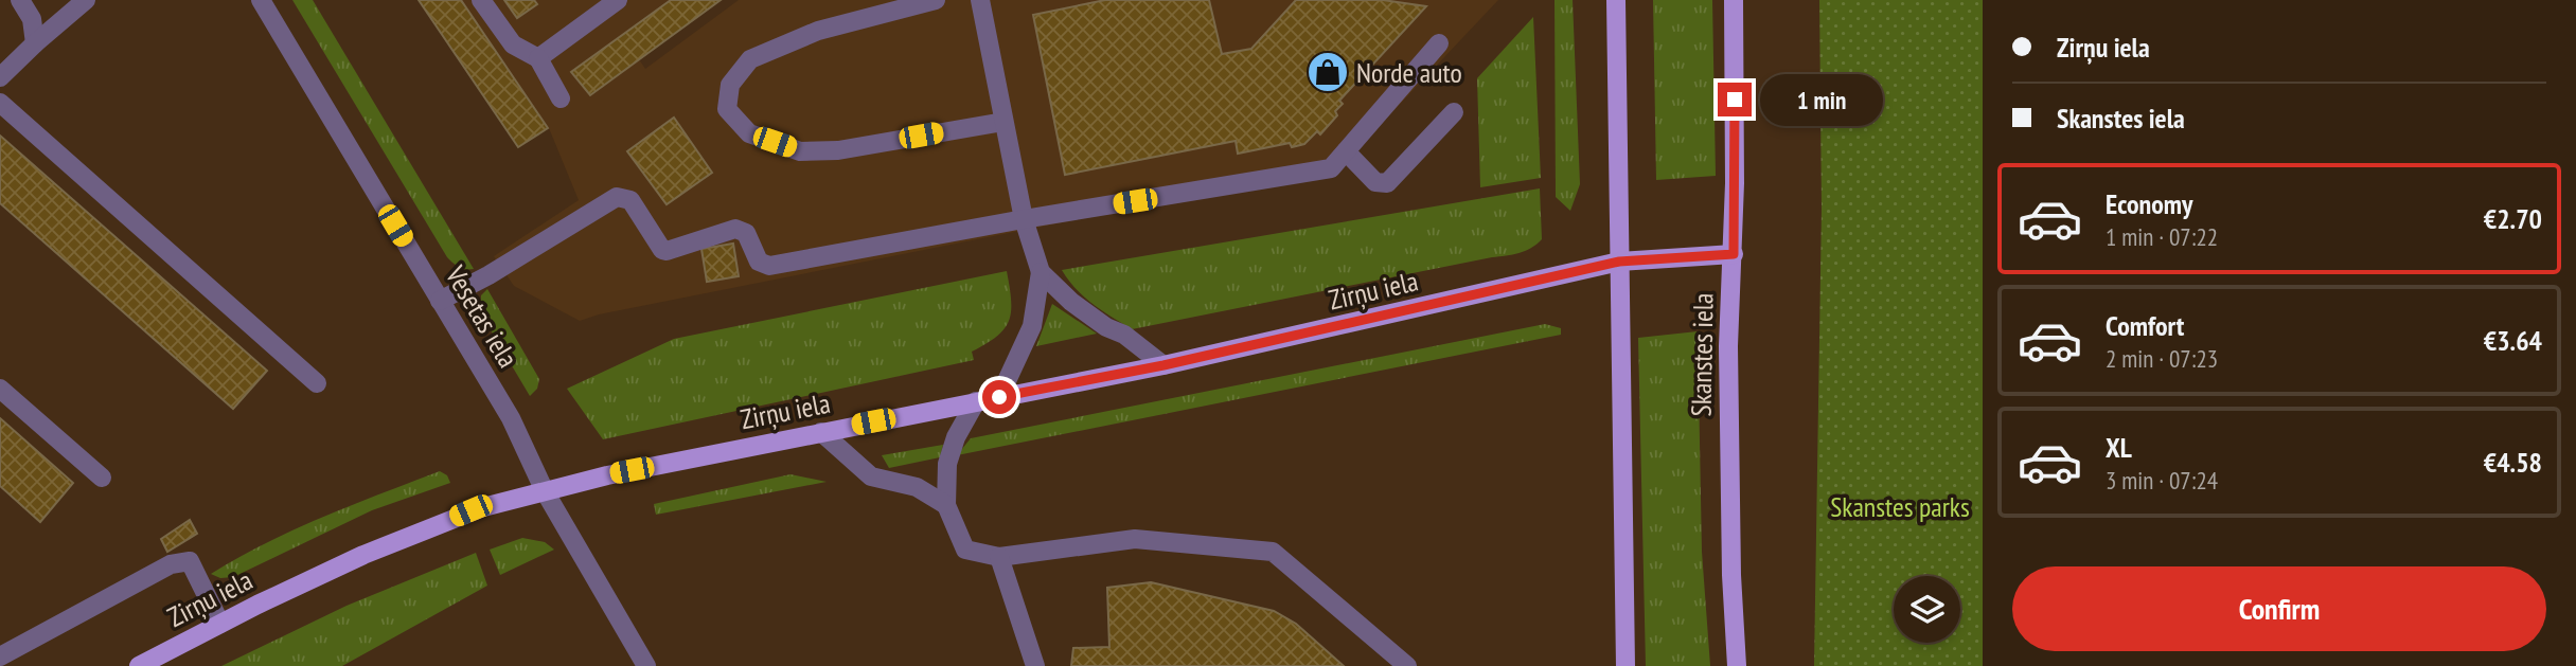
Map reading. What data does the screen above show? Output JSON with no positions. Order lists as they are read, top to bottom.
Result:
{
  "streets": {
    "main road": ["Zirņu iela", "Skanstes iela"],
    "street": ["Vesetas iela"]
  },
  "crossings": [
    ["Zirņu iela", "Vesetas iela"],
    ["Zirņu iela", "Skanstes iela"]
  ],
  "parks": ["Skanstes parks"],
  "places": {
    "shop": ["Norde auto"]
  },
  "page": {
    "banner": ["Zirņu iela", "Skanstes iela"],
    "bubble": "1 min",
    "list": [
      {
        "name": "Economy",
        "note": "1 min · 07:22",
        "value": "€2.70"
      },
      {
        "name": "Comfort",
        "note": "2 min · 07:23",
        "value": "€3.64"
      },
      {
        "name": "XL",
        "note": "3 min · 07:24",
        "value": "€4.58"
      }
    ],
    "buttons": "Confirm"
  }
}
